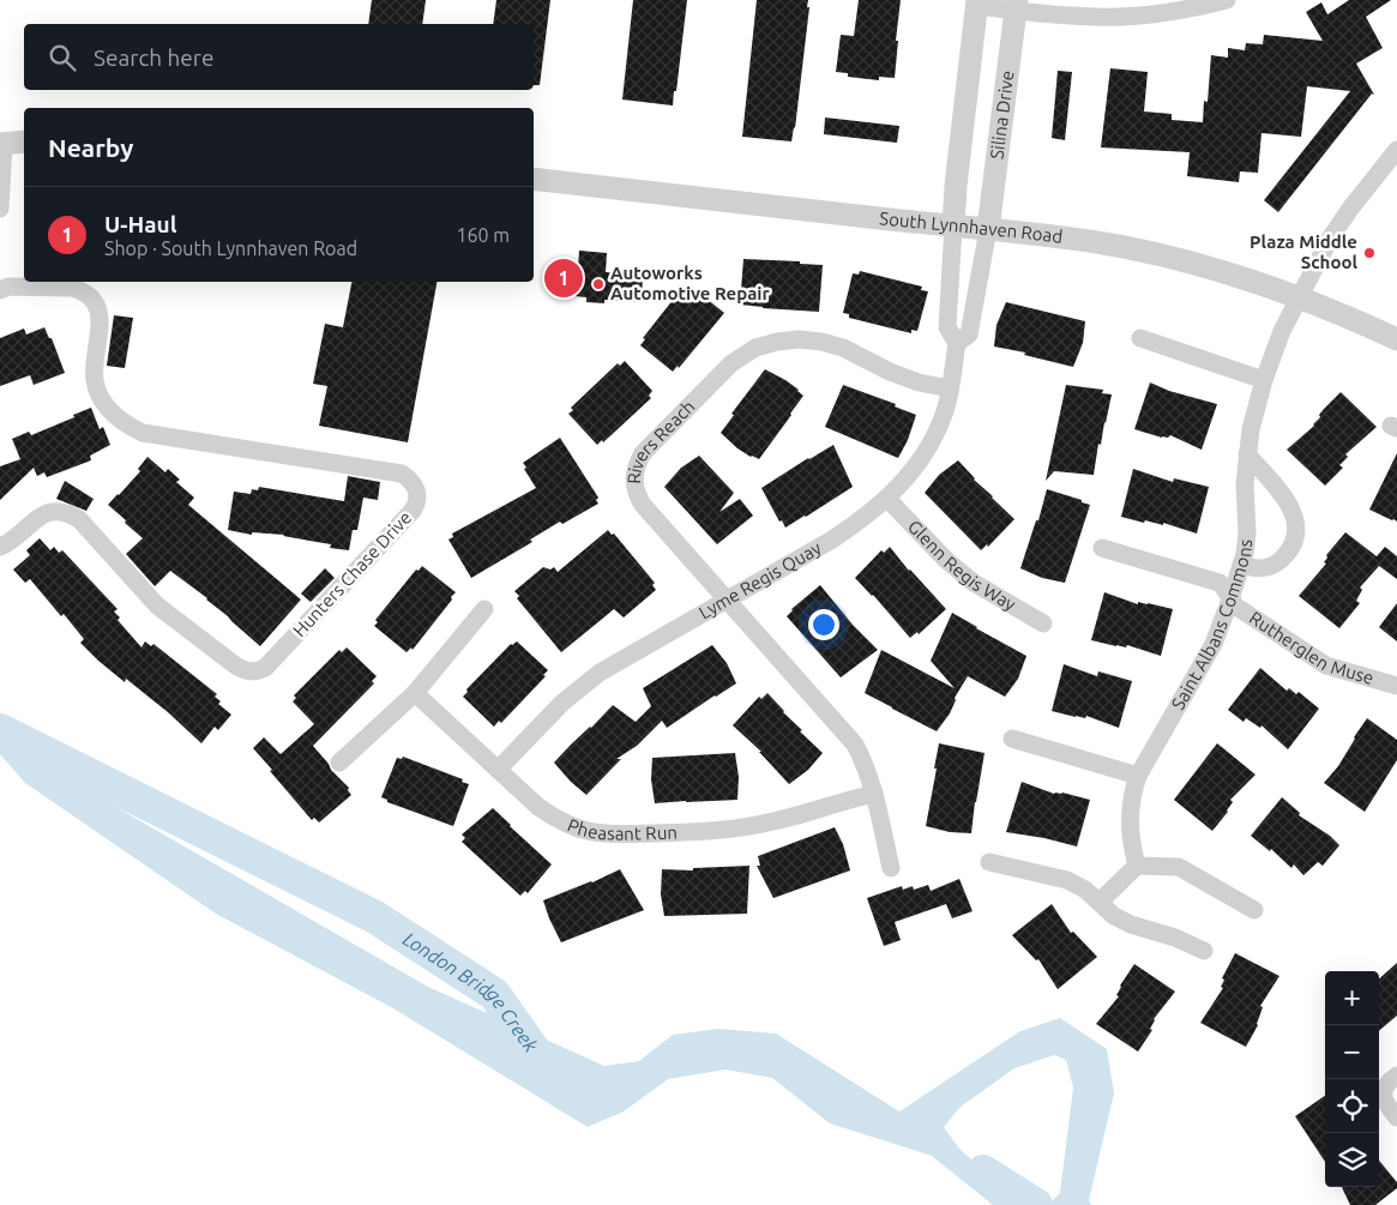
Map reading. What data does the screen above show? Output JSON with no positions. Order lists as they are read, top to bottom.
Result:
{
  "streets": {
    "street": [
      "Silina Drive",
      "South Lynnhaven Road",
      "Rivers Reach",
      "Glenn Regis Way",
      "Hunters Chase Drive",
      "Lyme Regis Quay",
      "Saint Albans Commons",
      "Rutherglen Muse",
      "Pheasant Run"
    ]
  },
  "crossings": [
    ["Silina Drive", "South Lynnhaven Road"],
    ["Silina Drive", "Lyme Regis Quay"],
    ["South Lynnhaven Road", "Lyme Regis Quay"],
    ["South Lynnhaven Road", "Saint Albans Commons"],
    ["Rivers Reach", "Lyme Regis Quay"],
    ["Rivers Reach", "Pheasant Run"],
    ["Glenn Regis Way", "Lyme Regis Quay"],
    ["Lyme Regis Quay", "Pheasant Run"],
    ["Saint Albans Commons", "Rutherglen Muse"]
  ],
  "water": ["London Bridge Creek"],
  "places": ["Plaza Middle School", "Autoworks Automotive Repair"],
  "page": {
    "search": "Search here",
    "heading": "Nearby",
    "list": [
      {
        "mark": "1",
        "name": "U-Haul",
        "note": "Shop · South Lynnhaven Road",
        "value": "160 m"
      }
    ],
    "pins": "1",
    "map_buttons": ["+", "−"]
  }
}
